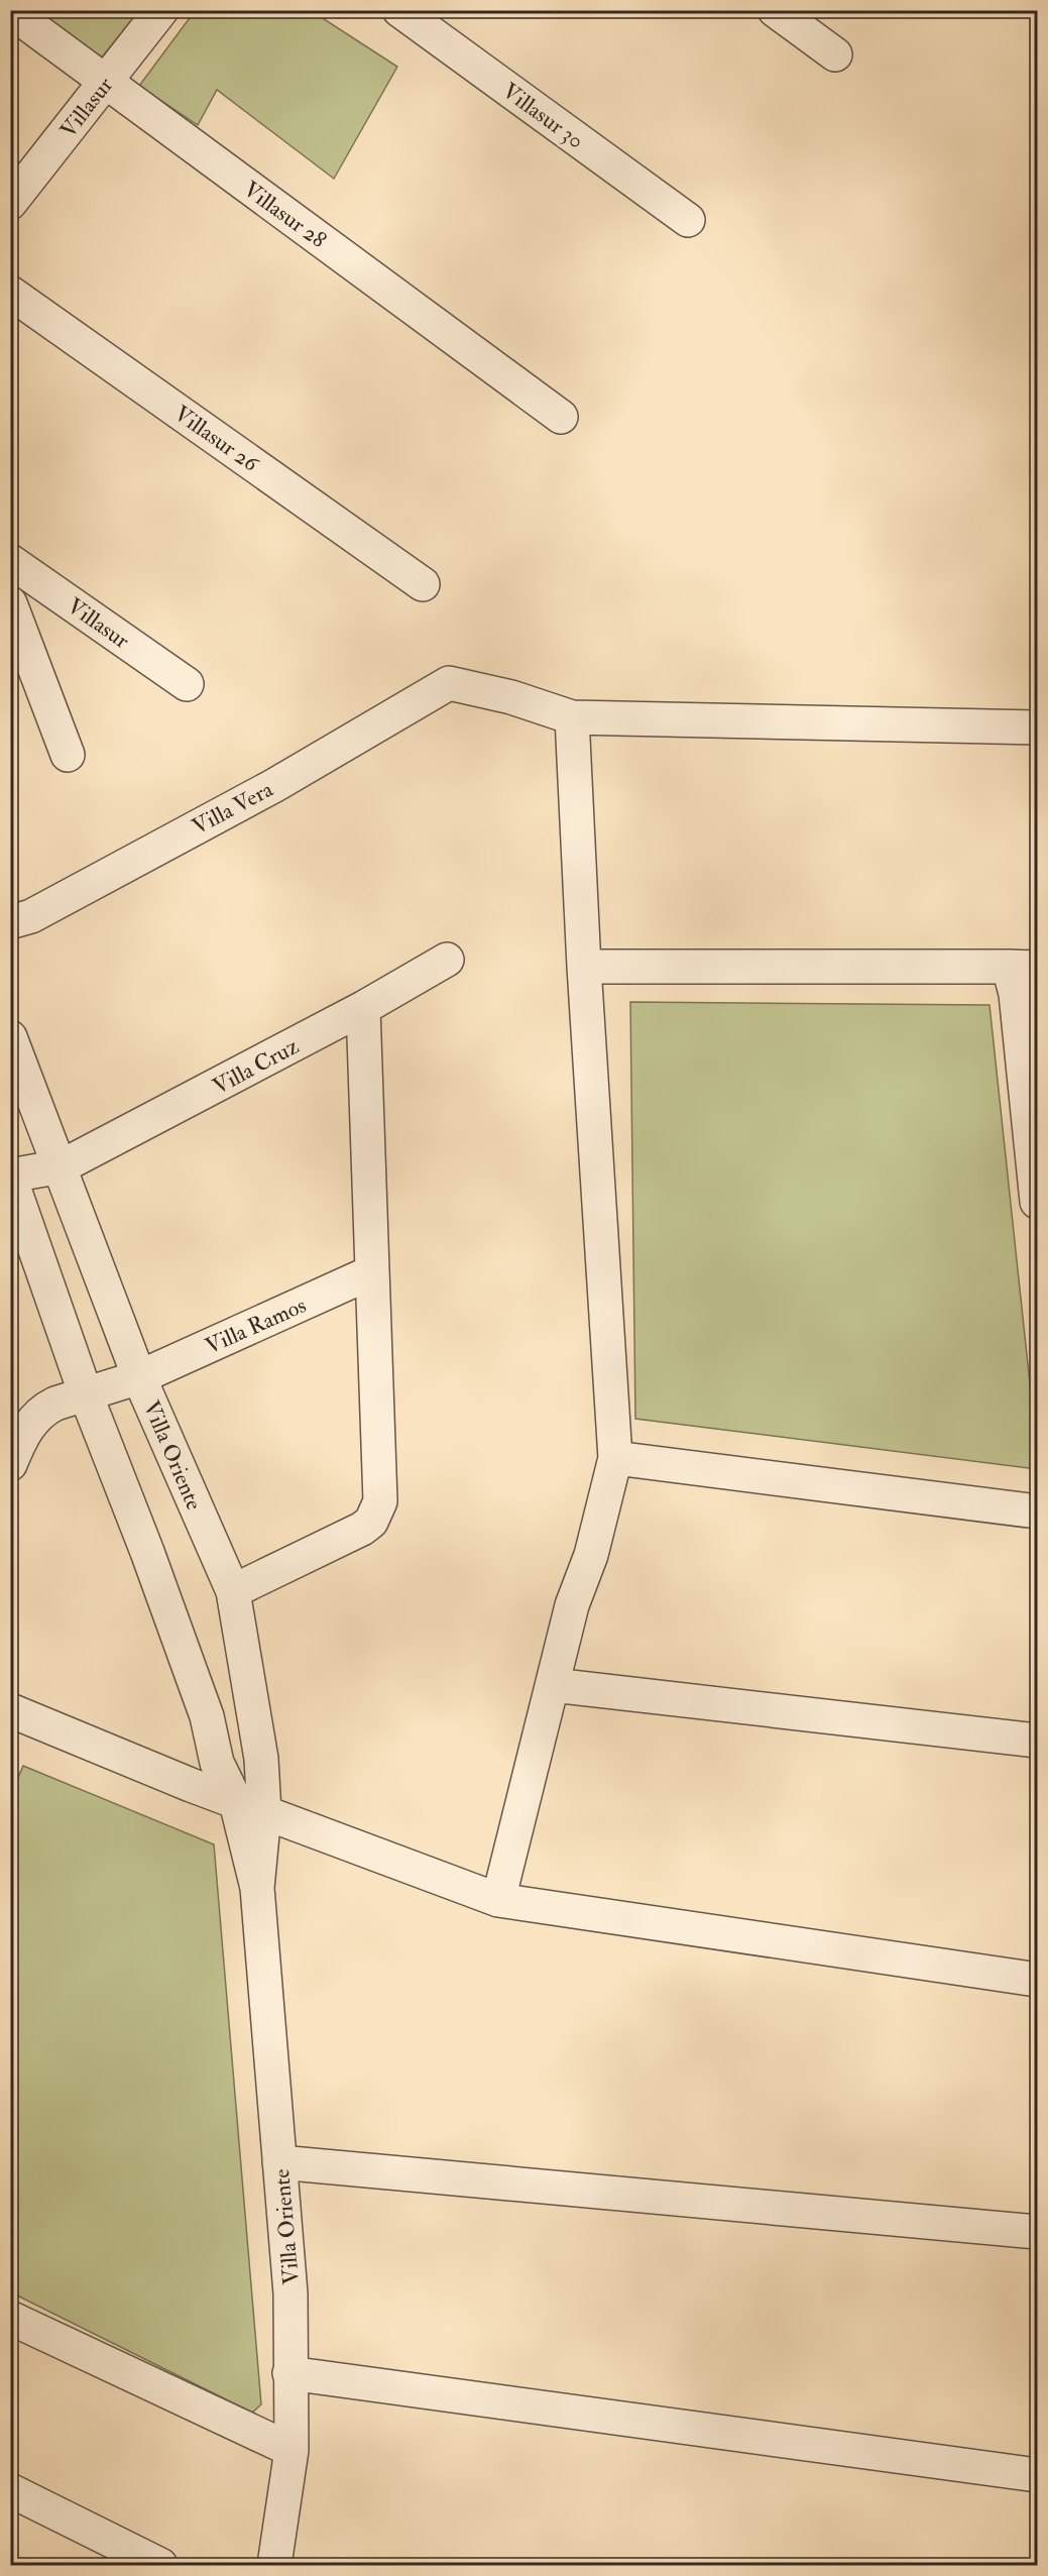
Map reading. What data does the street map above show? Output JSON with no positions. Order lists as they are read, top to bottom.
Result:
{
  "streets": {
    "street": [
      "Villasur",
      "Villasur 30",
      "Villasur 28",
      "Villasur 26",
      "Villa Vera",
      "Villa Cruz",
      "Villa Ramos",
      "Villa Oriente"
    ]
  },
  "crossings": [
    ["Villasur", "Villasur 28"],
    ["Villa Cruz", "Villa Oriente"],
    ["Villa Ramos", "Villa Oriente"]
  ]
}
